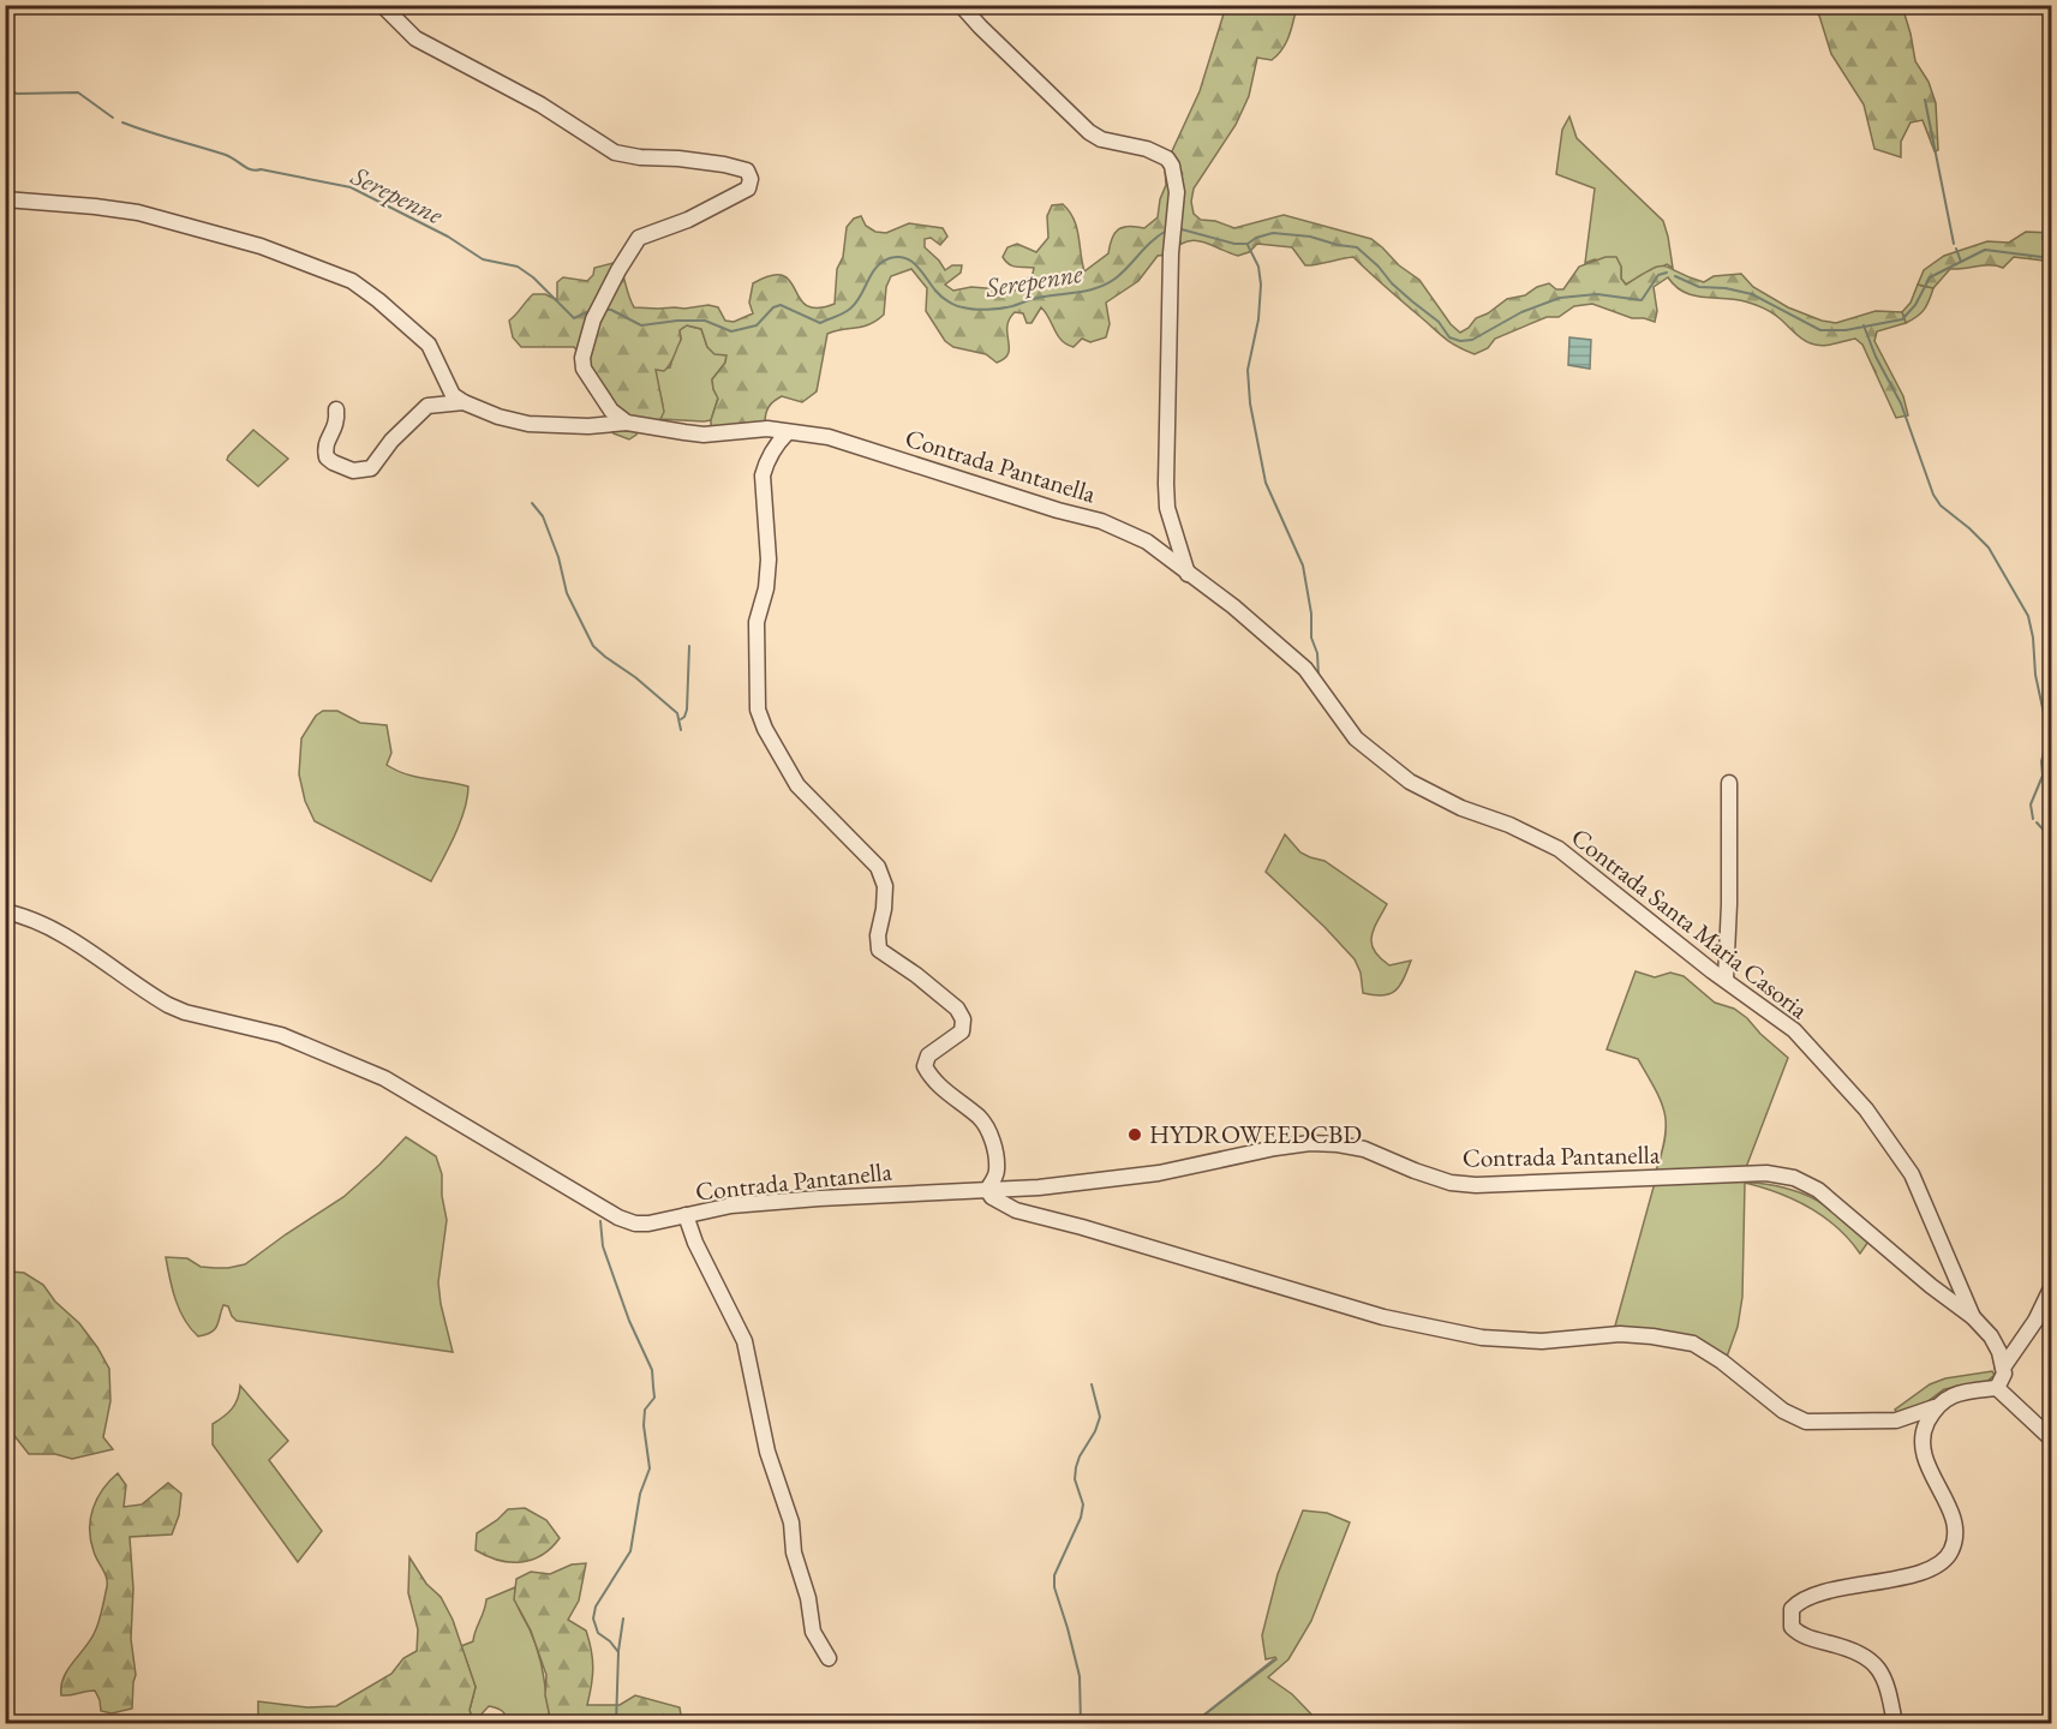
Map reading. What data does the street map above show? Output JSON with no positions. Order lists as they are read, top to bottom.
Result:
{
  "streets": {
    "street": ["Contrada Pantanella", "Contrada Santa Maria Casoria"]
  },
  "crossings": [
    ["Contrada Pantanella", "Contrada Santa Maria Casoria"]
  ],
  "water": ["Serepenne"],
  "places": ["HYDROWEEDCBD"]
}
